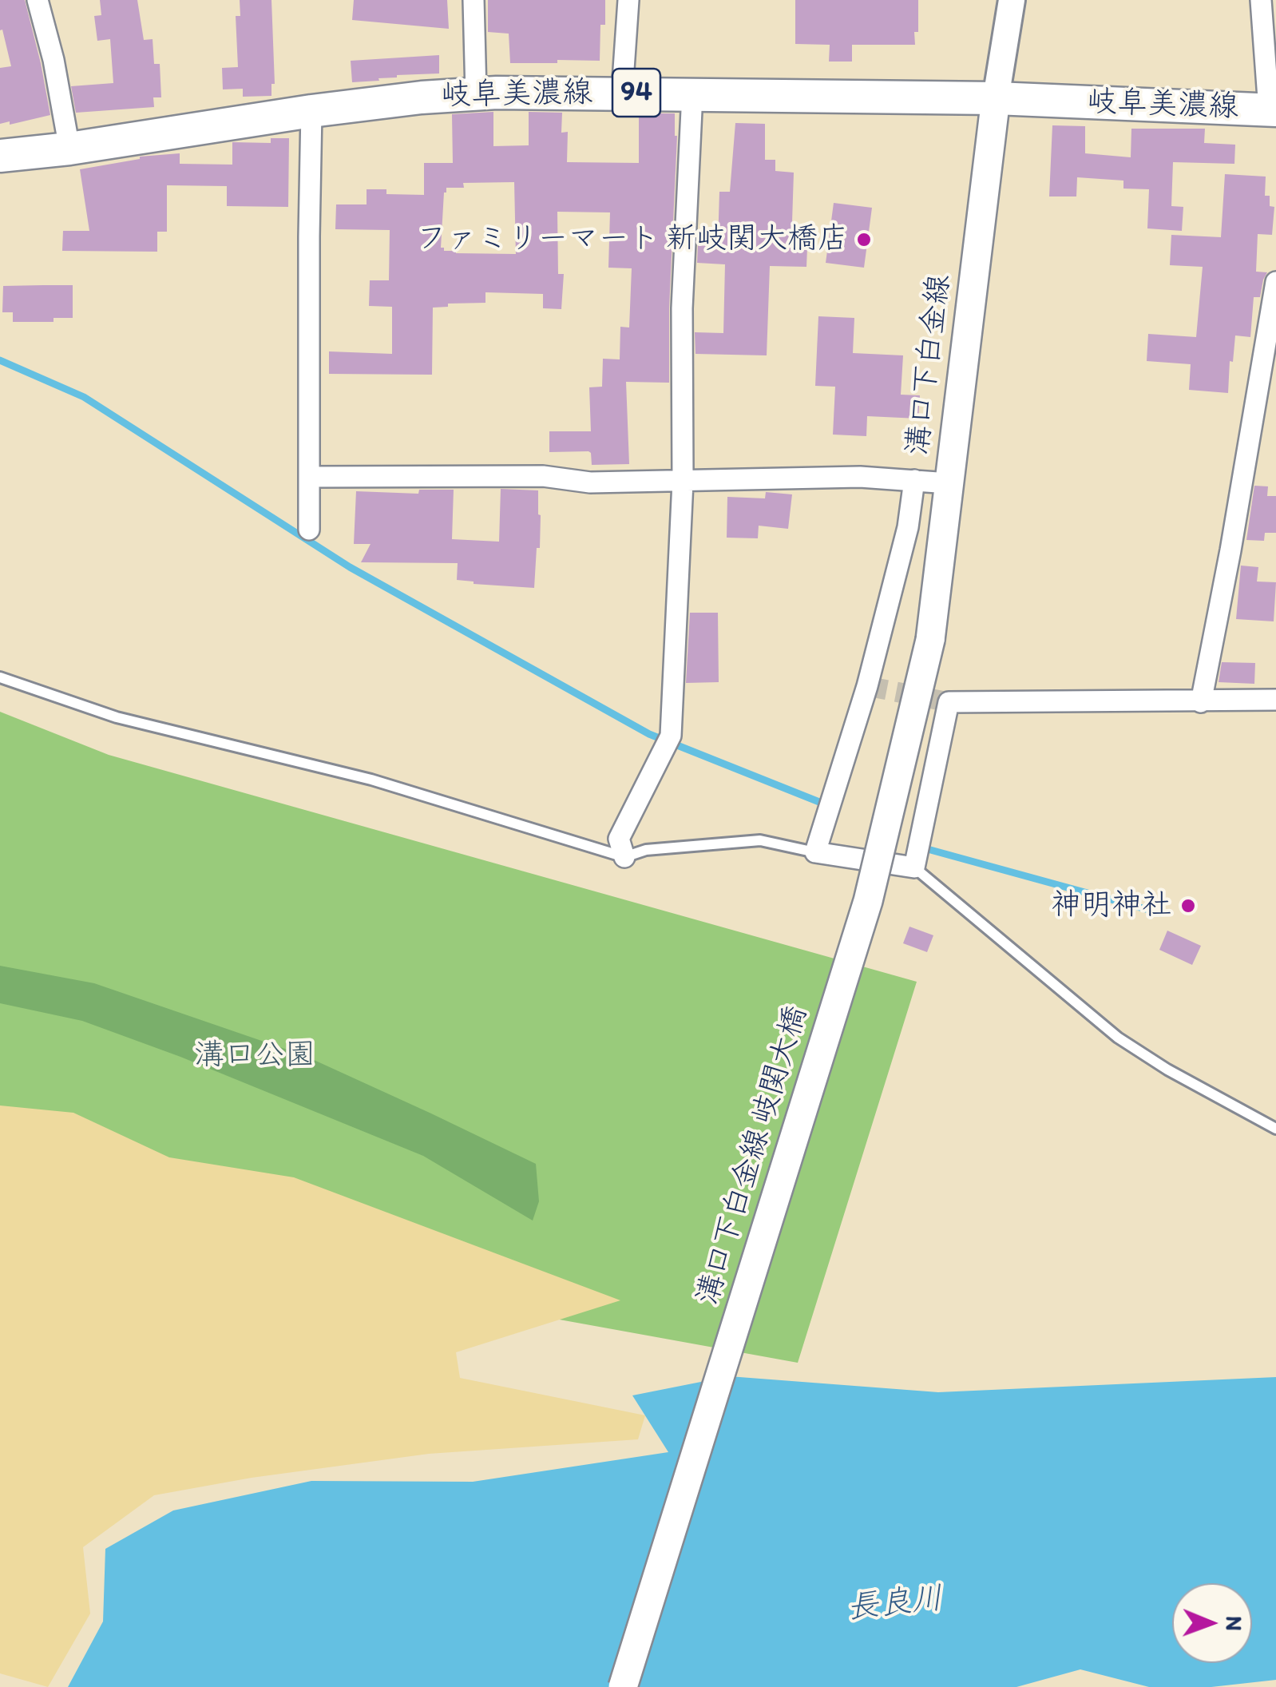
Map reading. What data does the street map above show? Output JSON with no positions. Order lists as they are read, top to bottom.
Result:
{
  "streets": {
    "main road": [
      "94",
      "岐阜美濃線",
      "溝口下白金線",
      "溝口下白金線 岐関大橋"
    ]
  },
  "crossings": [
    ["岐阜美濃線", "溝口下白金線"],
    ["溝口下白金線", "溝口下白金線 岐関大橋"]
  ],
  "water": ["長良川"],
  "parks": ["溝口公園"],
  "places": ["ファミリーマート 新岐関大橋店", "神明神社"],
  "north": "right"
}
